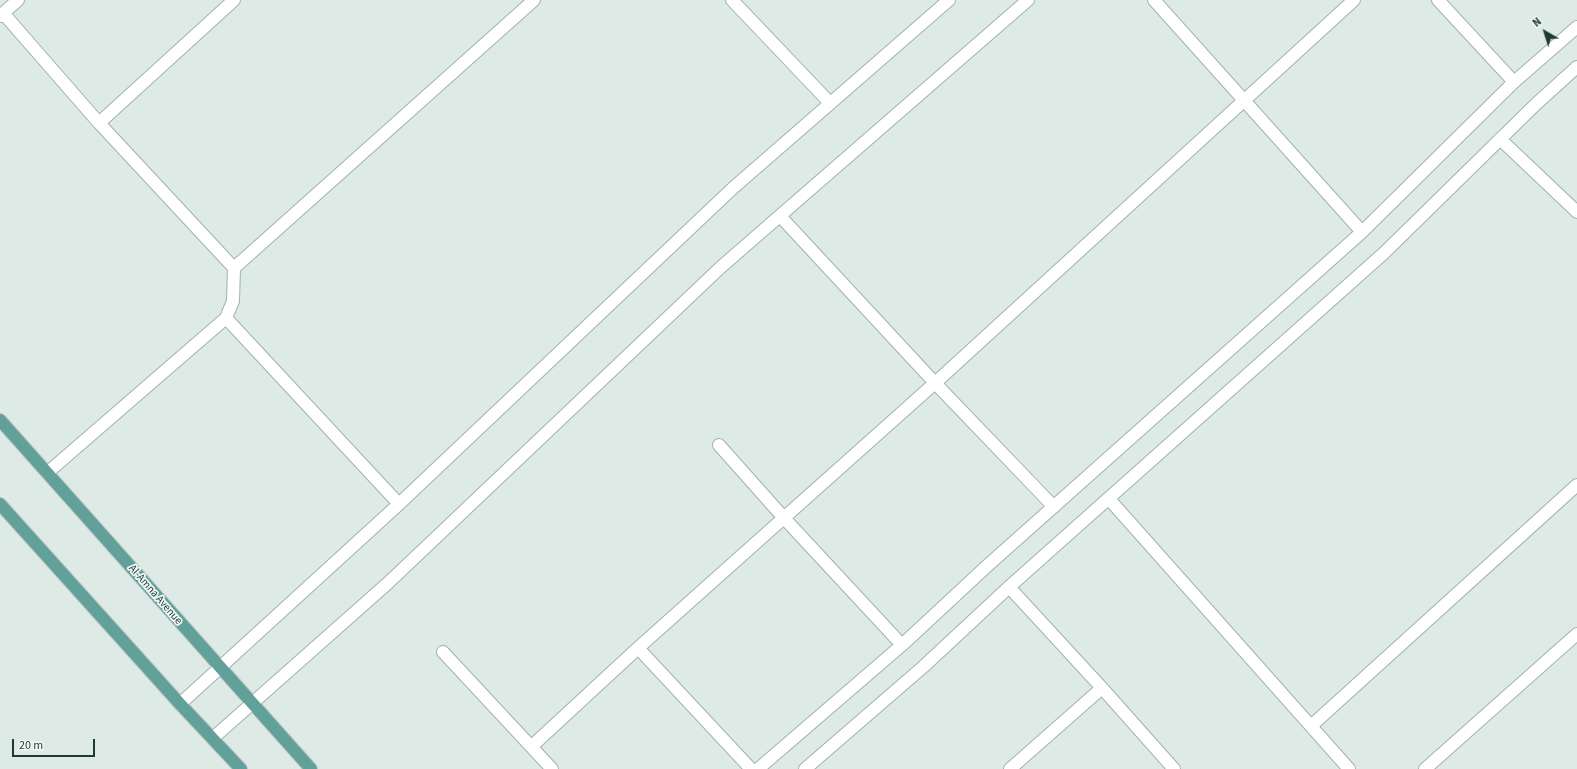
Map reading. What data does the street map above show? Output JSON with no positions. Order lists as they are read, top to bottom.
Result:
{
  "streets": {
    "main road": ["Al-Amna Avenue"]
  },
  "scale_bar": "20 m",
  "north": "top left"
}
